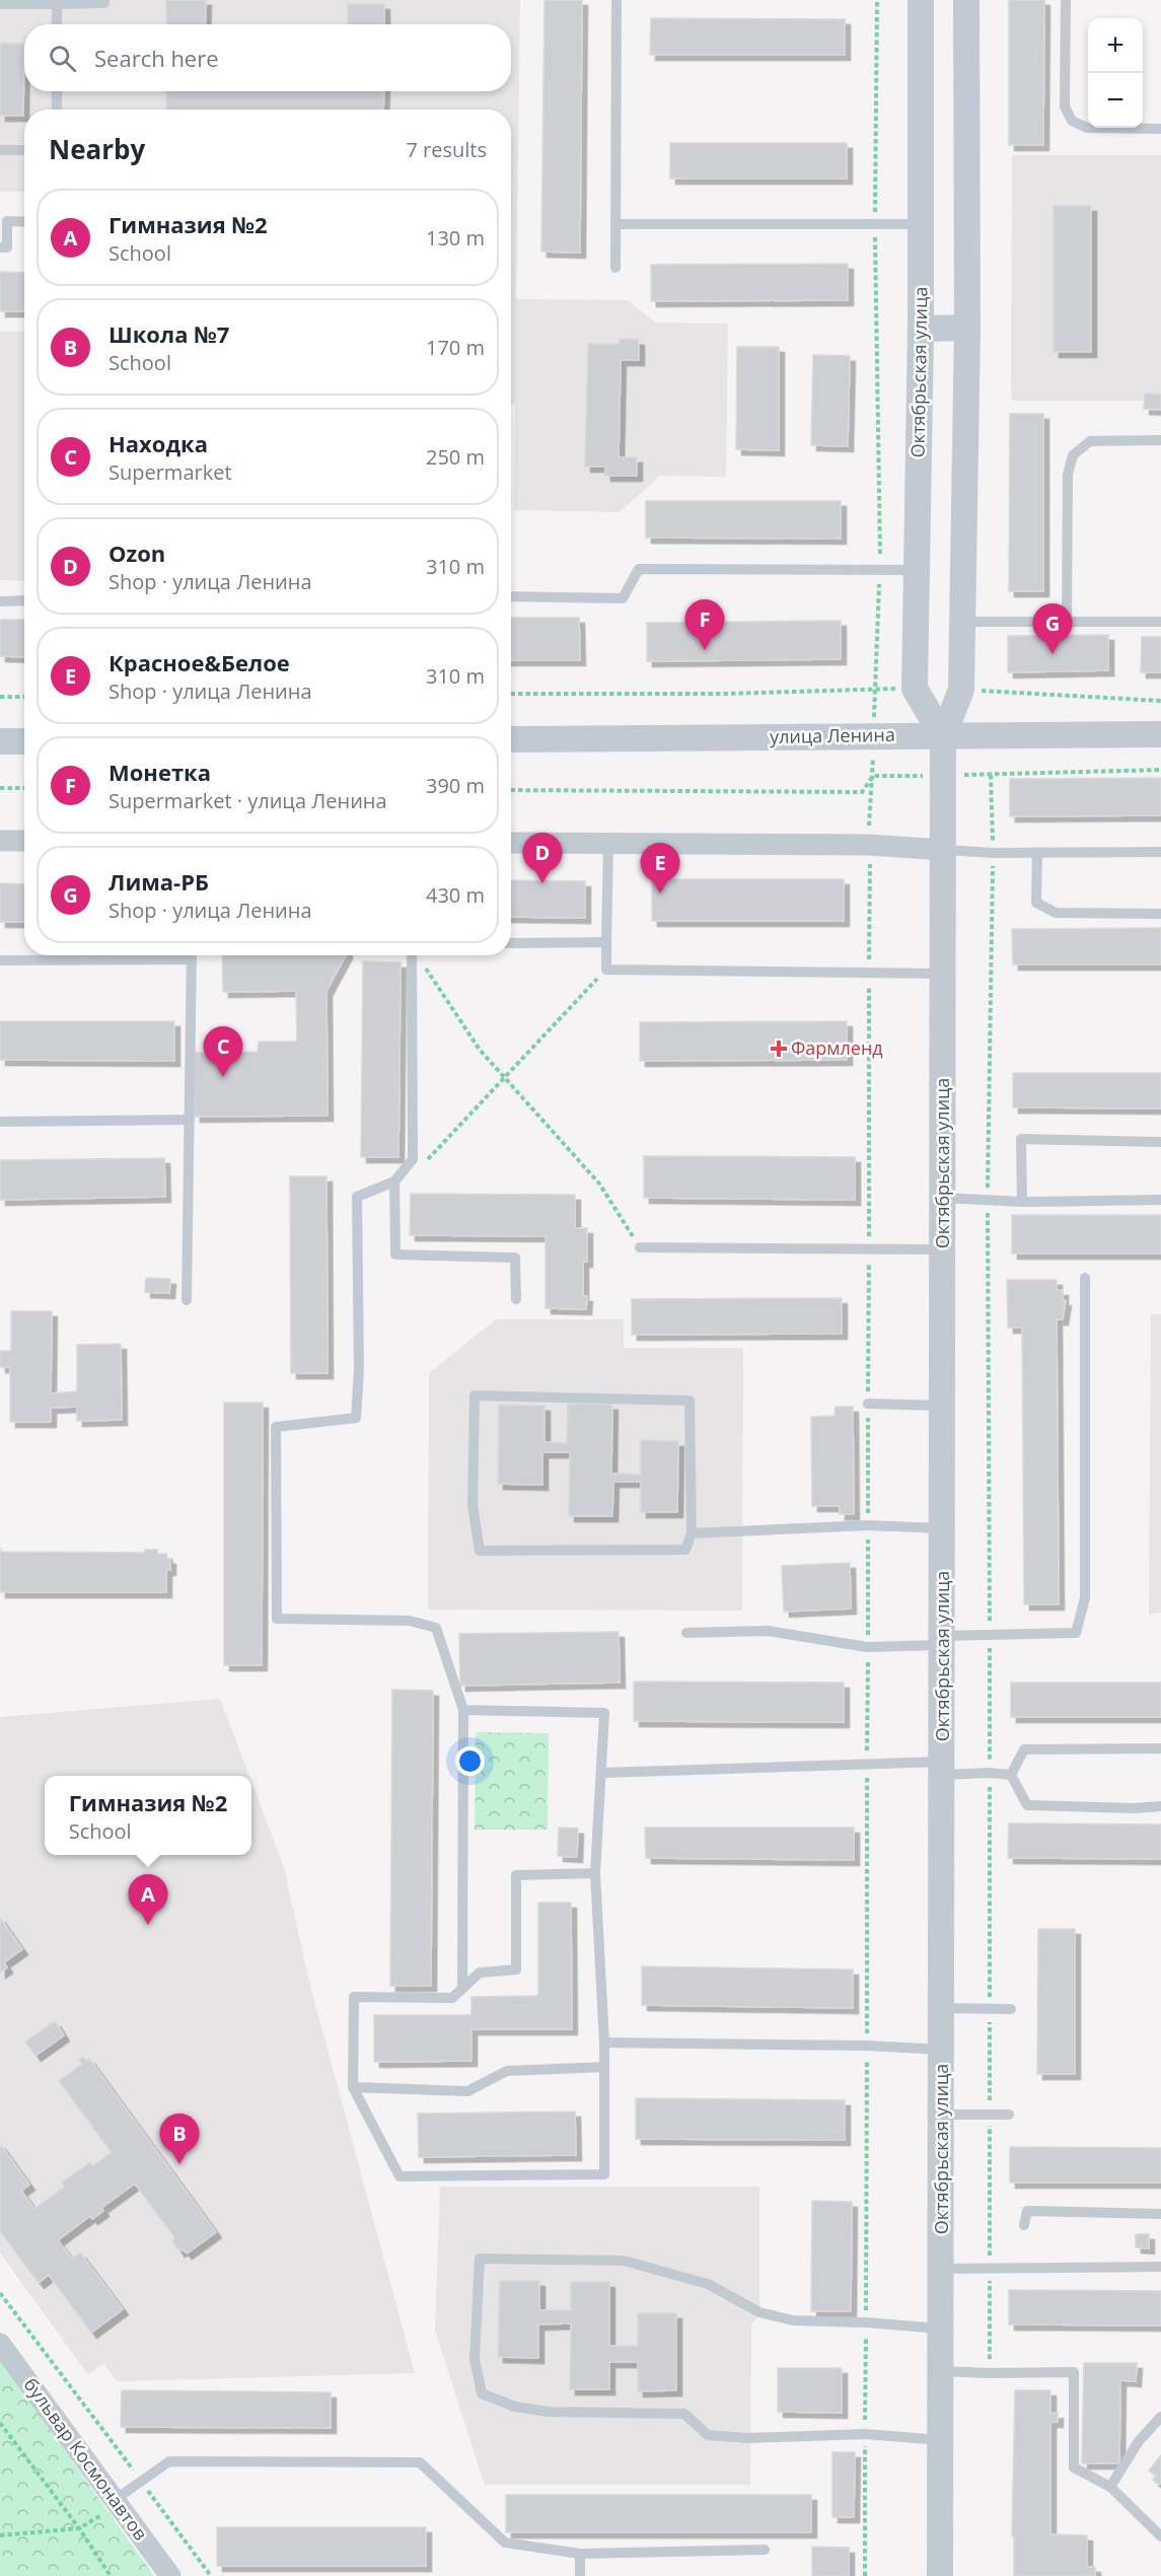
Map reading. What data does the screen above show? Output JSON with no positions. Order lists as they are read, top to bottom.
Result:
{
  "streets": {
    "street": ["Октябрьская улица", "улица Ленина", "бульвар Космонавтов"]
  },
  "crossings": [
    ["Октябрьская улица", "улица Ленина"]
  ],
  "places": {
    "health": ["Фармленд"]
  },
  "page": {
    "map_buttons": ["+", "−"],
    "search": "Search here",
    "heading": ["Nearby", "7 results"],
    "list": [
      {
        "mark": "A",
        "name": "Гимназия №2",
        "note": "School",
        "value": "130 m"
      },
      {
        "mark": "B",
        "name": "Школа №7",
        "note": "School",
        "value": "170 m"
      },
      {
        "mark": "C",
        "name": "Находка",
        "note": "Supermarket",
        "value": "250 m"
      },
      {
        "mark": "D",
        "name": "Ozon",
        "note": "Shop · улица Ленина",
        "value": "310 m"
      },
      {
        "mark": "E",
        "name": "Красное&Белое",
        "note": "Shop · улица Ленина",
        "value": "310 m"
      },
      {
        "mark": "F",
        "name": "Монетка",
        "note": "Supermarket · улица Ленина",
        "value": "390 m"
      },
      {
        "mark": "G",
        "name": "Лима-РБ",
        "note": "Shop · улица Ленина",
        "value": "430 m"
      }
    ],
    "pins": [
      "F",
      "G",
      "D",
      "E",
      "C",
      "A",
      "B"
    ],
    "popup": ["Гимназия №2", "School"]
  }
}
